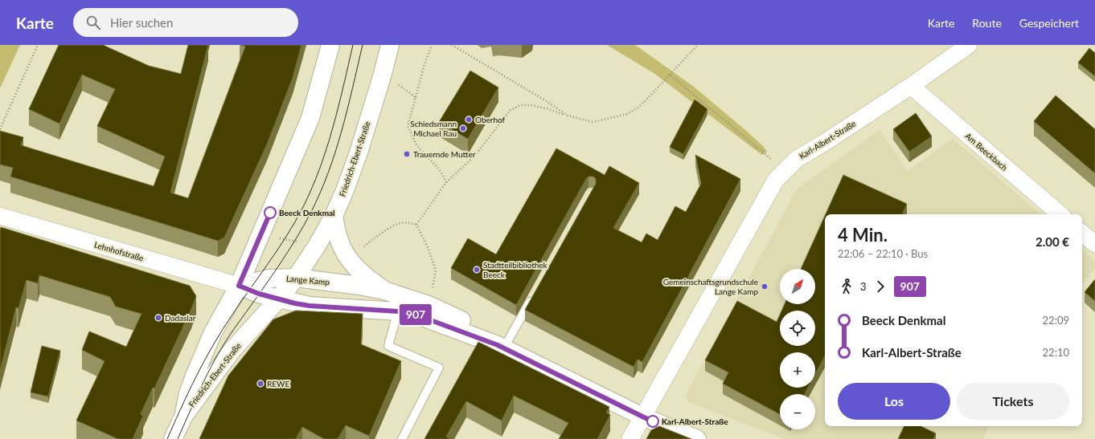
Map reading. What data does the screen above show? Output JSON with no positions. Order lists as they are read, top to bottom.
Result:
{
  "streets": {
    "street": [
      "Karl-Albert-Straße",
      "Am Beeckbach",
      "Friedrich-Ebert-Straße",
      "Lehnhofstraße",
      "Lange Kamp"
    ]
  },
  "crossings": [
    ["Karl-Albert-Straße", "Am Beeckbach"],
    ["Karl-Albert-Straße", "Lange Kamp"],
    ["Friedrich-Ebert-Straße", "Lehnhofstraße"],
    ["Friedrich-Ebert-Straße", "Lange Kamp"],
    ["Lehnhofstraße", "Lange Kamp"]
  ],
  "places": [
    "Oberhof",
    "Schiedsmann Michael Rau",
    "Trauernde Mutter",
    "Beeck Denkmal",
    "Stadtteilbibliothek Beeck",
    "Gemeinschaftsgrundschule Lange Kamp",
    "Dadaslar",
    "REWE",
    "Karl-Albert-Straße"
  ],
  "lines": ["bus line 907"],
  "north": "top right",
  "page": {
    "header": "Karte",
    "search": "Hier suchen",
    "nav": ["Karte", "Route", "Gespeichert"],
    "on_map": "907",
    "heading": ["4 Min.", "22:06 – 22:10 · Bus", "2.00 €"],
    "map_buttons": ["+", "−"],
    "legs": ["3", "907"],
    "list": [
      {
        "name": "Beeck Denkmal",
        "value": "22:09"
      },
      {
        "name": "Karl-Albert-Straße",
        "value": "22:10"
      }
    ],
    "buttons": ["Los", "Tickets"]
  }
}
